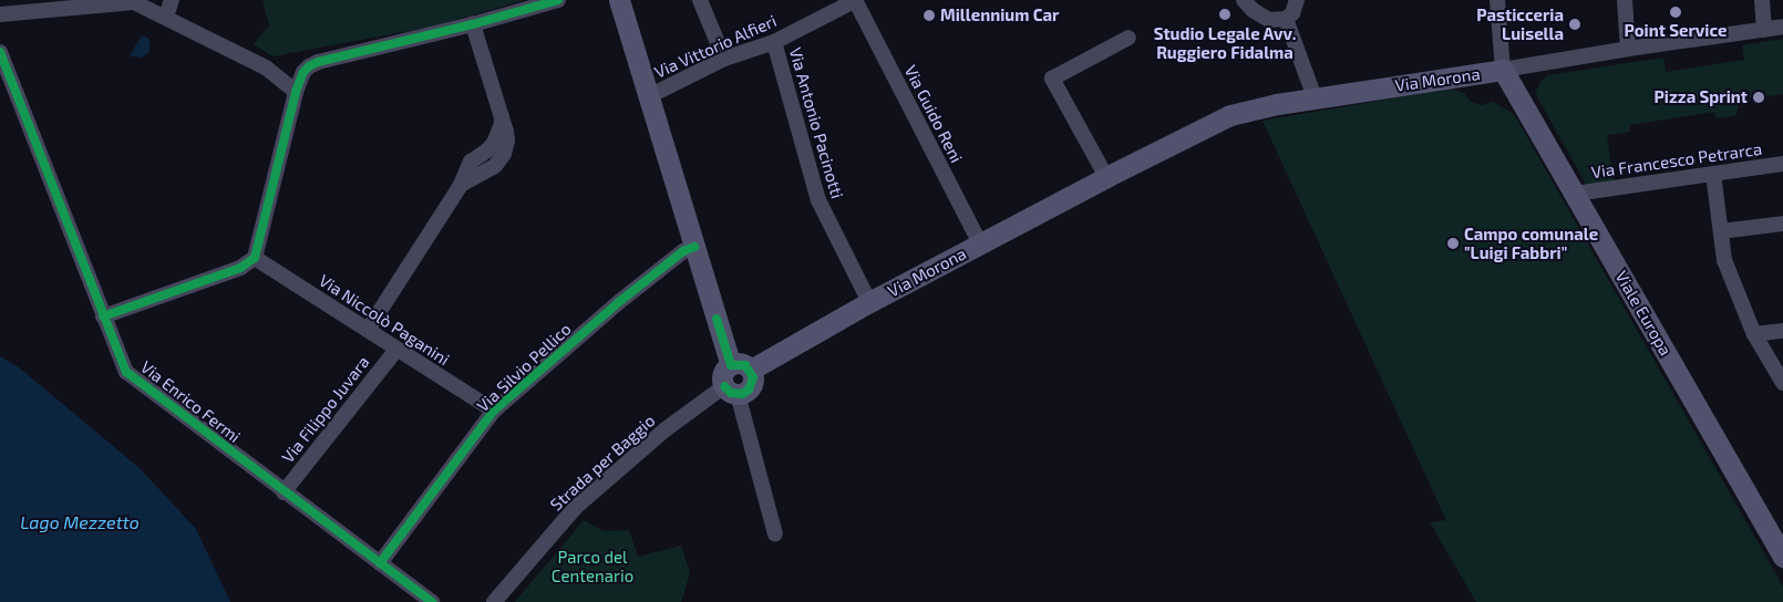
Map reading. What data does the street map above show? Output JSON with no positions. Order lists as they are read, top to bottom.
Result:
{
  "streets": {
    "main road": ["Via Morona", "Viale Europa"],
    "street": [
      "Via Vittorio Alfieri",
      "Via Guido Reni",
      "Via Antonio Pacinotti",
      "Via Francesco Petrarca",
      "Via Niccolò Paganini",
      "Via Silvio Pellico",
      "Via Enrico Fermi",
      "Via Filippo Juvara",
      "Strada per Baggio"
    ]
  },
  "crossings": [
    ["Via Vittorio Alfieri", "Via Guido Reni"],
    ["Via Vittorio Alfieri", "Via Antonio Pacinotti"],
    ["Via Morona", "Via Guido Reni"],
    ["Via Morona", "Via Antonio Pacinotti"],
    ["Via Morona", "Viale Europa"],
    ["Via Morona", "Strada per Baggio"],
    ["Via Francesco Petrarca", "Viale Europa"],
    ["Via Niccolò Paganini", "Via Silvio Pellico"],
    ["Via Niccolò Paganini", "Via Filippo Juvara"],
    ["Via Silvio Pellico", "Via Enrico Fermi"],
    ["Via Enrico Fermi", "Via Filippo Juvara"]
  ],
  "water": ["Lago Mezzetto"],
  "parks": ["Parco del Centenario"],
  "places": [
    "Point Service",
    "Studio Legale Avv. Ruggiero Fidalma",
    "Millennium Car",
    "Pasticceria Luisella",
    "Pizza Sprint",
    "Campo comunale \"Luigi Fabbri\""
  ]
}
